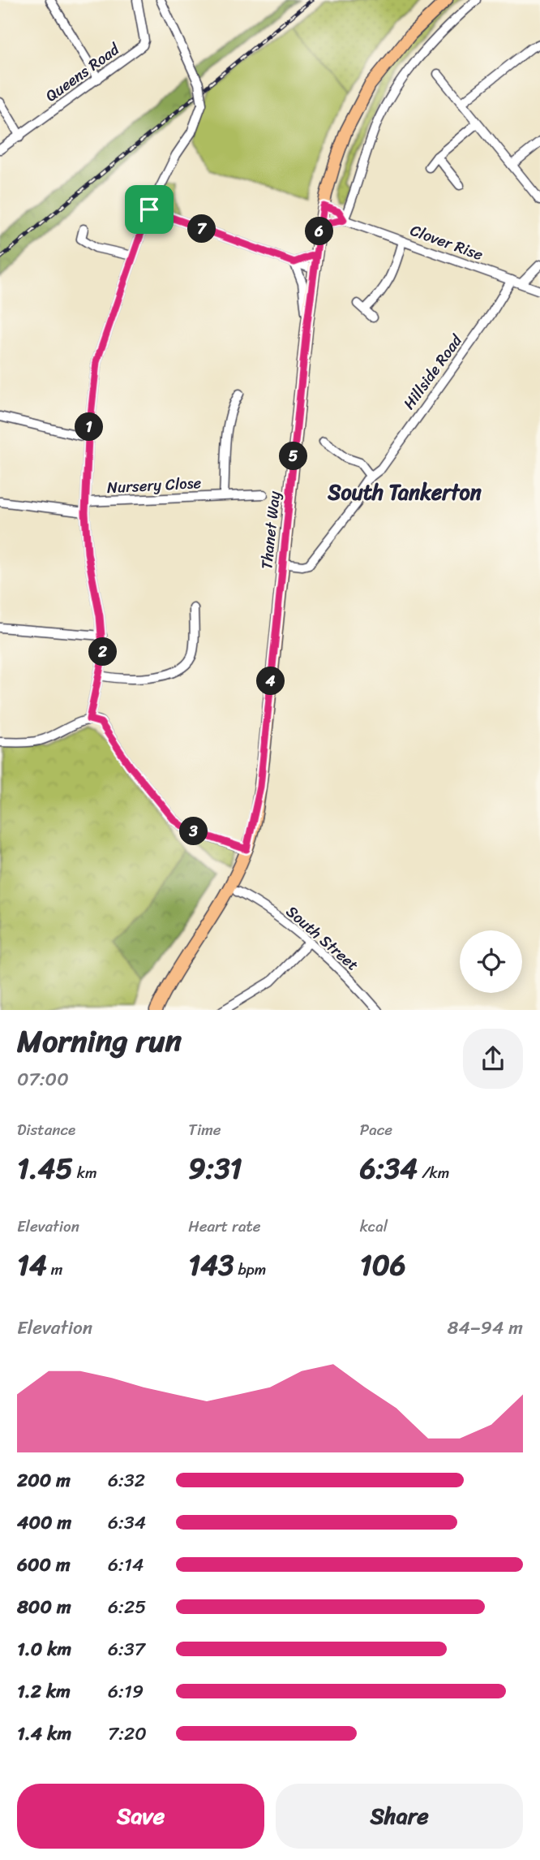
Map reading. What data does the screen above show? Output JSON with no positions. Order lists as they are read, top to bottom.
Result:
{
  "streets": {
    "main road": ["Thanet Way"],
    "street": [
      "Queens Road",
      "Clover Rise",
      "Hillside Road",
      "Nursery Close",
      "South Street"
    ]
  },
  "crossings": [
    ["Clover Rise", "Hillside Road"],
    ["Clover Rise", "Thanet Way"],
    ["Hillside Road", "Thanet Way"]
  ],
  "districts": ["South Tankerton"],
  "page": {
    "pins": [
      "7",
      "6",
      "1",
      "5",
      "2",
      "4",
      "3"
    ],
    "heading": ["Morning run", "07:00"],
    "stats": [
      ["Distance", "1.45 km"],
      ["Time", "9:31"],
      ["Pace", "6:34 /km"],
      ["Elevation", "14 m"],
      ["Heart rate", "143 bpm"],
      ["kcal", "106"]
    ],
    "chart": ["Elevation", "84–94 m"],
    "list": [
      {
        "name": "200 m",
        "note": "6:32"
      },
      {
        "name": "400 m",
        "note": "6:34"
      },
      {
        "name": "600 m",
        "note": "6:14"
      },
      {
        "name": "800 m",
        "note": "6:25"
      },
      {
        "name": "1.0 km",
        "note": "6:37"
      },
      {
        "name": "1.2 km",
        "note": "6:19"
      },
      {
        "name": "1.4 km",
        "note": "7:20"
      }
    ],
    "buttons": ["Save", "Share"]
  }
}
